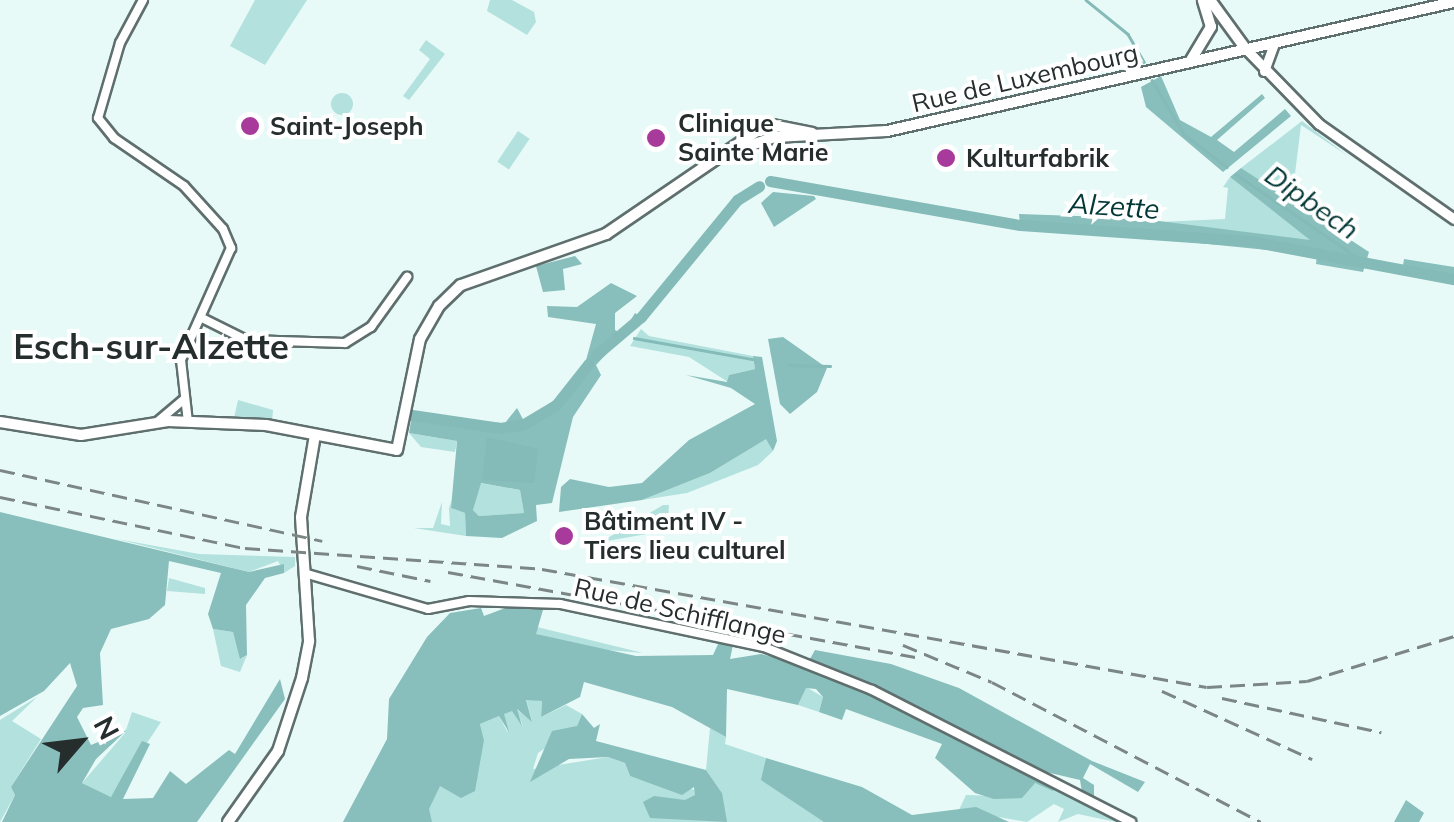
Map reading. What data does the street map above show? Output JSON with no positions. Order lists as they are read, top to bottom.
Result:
{
  "streets": {
    "main road": ["Rue de Luxembourg"],
    "street": ["Rue de Schifflange"]
  },
  "districts": ["Esch-sur-Alzette"],
  "water": ["Dipbech", "Alzette"],
  "places": [
    "Saint-Joseph",
    "Clinique Sainte Marie",
    "Kulturfabrik",
    "Bâtiment IV - Tiers lieu culturel"
  ],
  "north": "top right"
}
